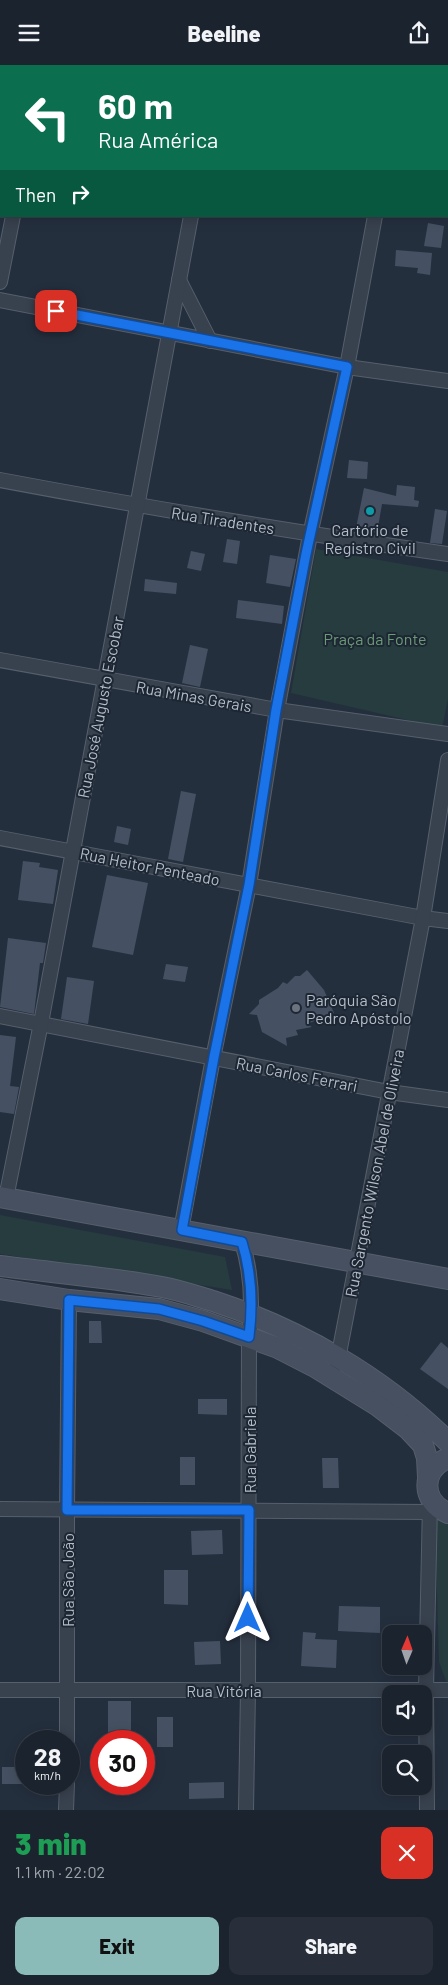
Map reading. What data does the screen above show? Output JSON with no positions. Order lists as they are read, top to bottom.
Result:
{
  "streets": {
    "street": [
      "Rua Tiradentes",
      "Rua Minas Gerais",
      "Rua José Augusto Escobar",
      "Rua Heitor Penteado",
      "Rua Carlos Ferrari",
      "Rua Sargento Wilson Abel de Oliveira",
      "Rua Gabriela",
      "Rua São João",
      "Rua Vitória"
    ]
  },
  "crossings": [
    ["Rua Tiradentes", "Rua José Augusto Escobar"],
    ["Rua Minas Gerais", "Rua José Augusto Escobar"],
    ["Rua José Augusto Escobar", "Rua Heitor Penteado"],
    ["Rua José Augusto Escobar", "Rua Carlos Ferrari"],
    ["Rua Heitor Penteado", "Rua Sargento Wilson Abel de Oliveira"],
    ["Rua Carlos Ferrari", "Rua Sargento Wilson Abel de Oliveira"],
    ["Rua Gabriela", "Rua Vitória"],
    ["Rua São João", "Rua Vitória"]
  ],
  "parks": ["Praça da Fonte"],
  "places": ["Cartório de Registro Civil", "Paróquia São Pedro Apóstolo"],
  "north": "top",
  "page": {
    "header": "Beeline",
    "turn": ["60 m", "Rua América"],
    "then": "Then",
    "speed": "28 km/h",
    "limit": "30",
    "heading": ["3 min", "1.1 km · 22:02"],
    "buttons": ["Exit", "Share"]
  }
}
